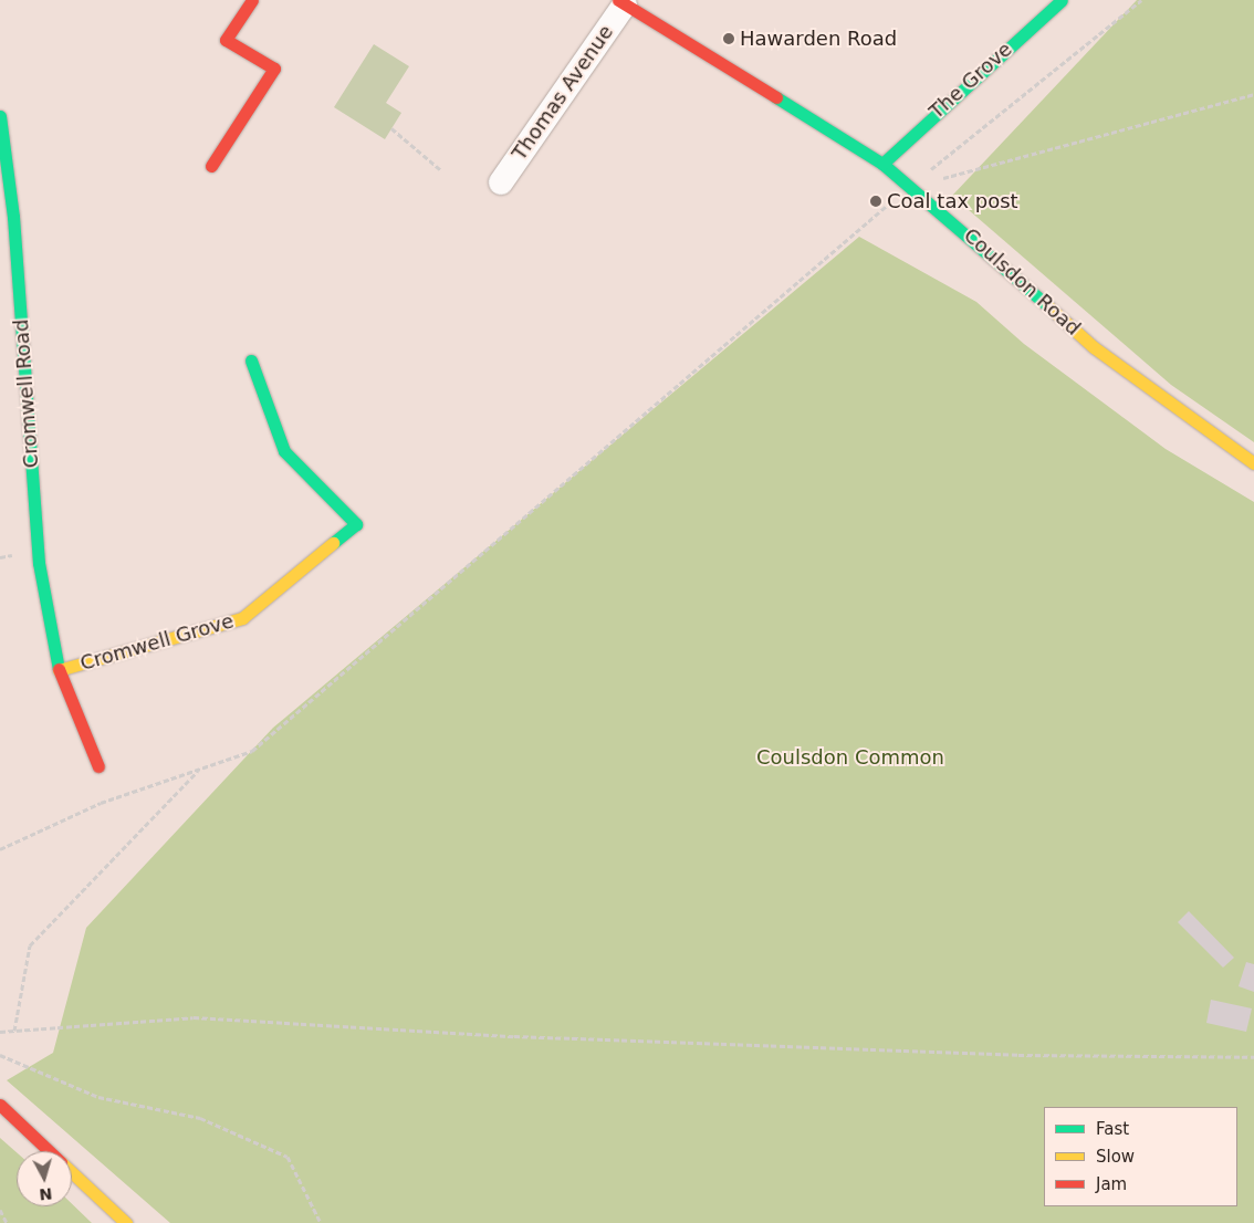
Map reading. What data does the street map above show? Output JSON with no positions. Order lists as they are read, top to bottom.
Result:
{
  "streets": {
    "street": [
      "The Grove",
      "Thomas Avenue",
      "Coulsdon Road",
      "Cromwell Road",
      "Cromwell Grove"
    ]
  },
  "crossings": [
    ["The Grove", "Coulsdon Road"],
    ["Thomas Avenue", "Coulsdon Road"],
    ["Cromwell Road", "Cromwell Grove"]
  ],
  "parks": ["Coulsdon Common"],
  "places": ["Hawarden Road", "Coal tax post"],
  "legend": ["Fast", "Slow", "Jam"],
  "north": "bottom"
}
